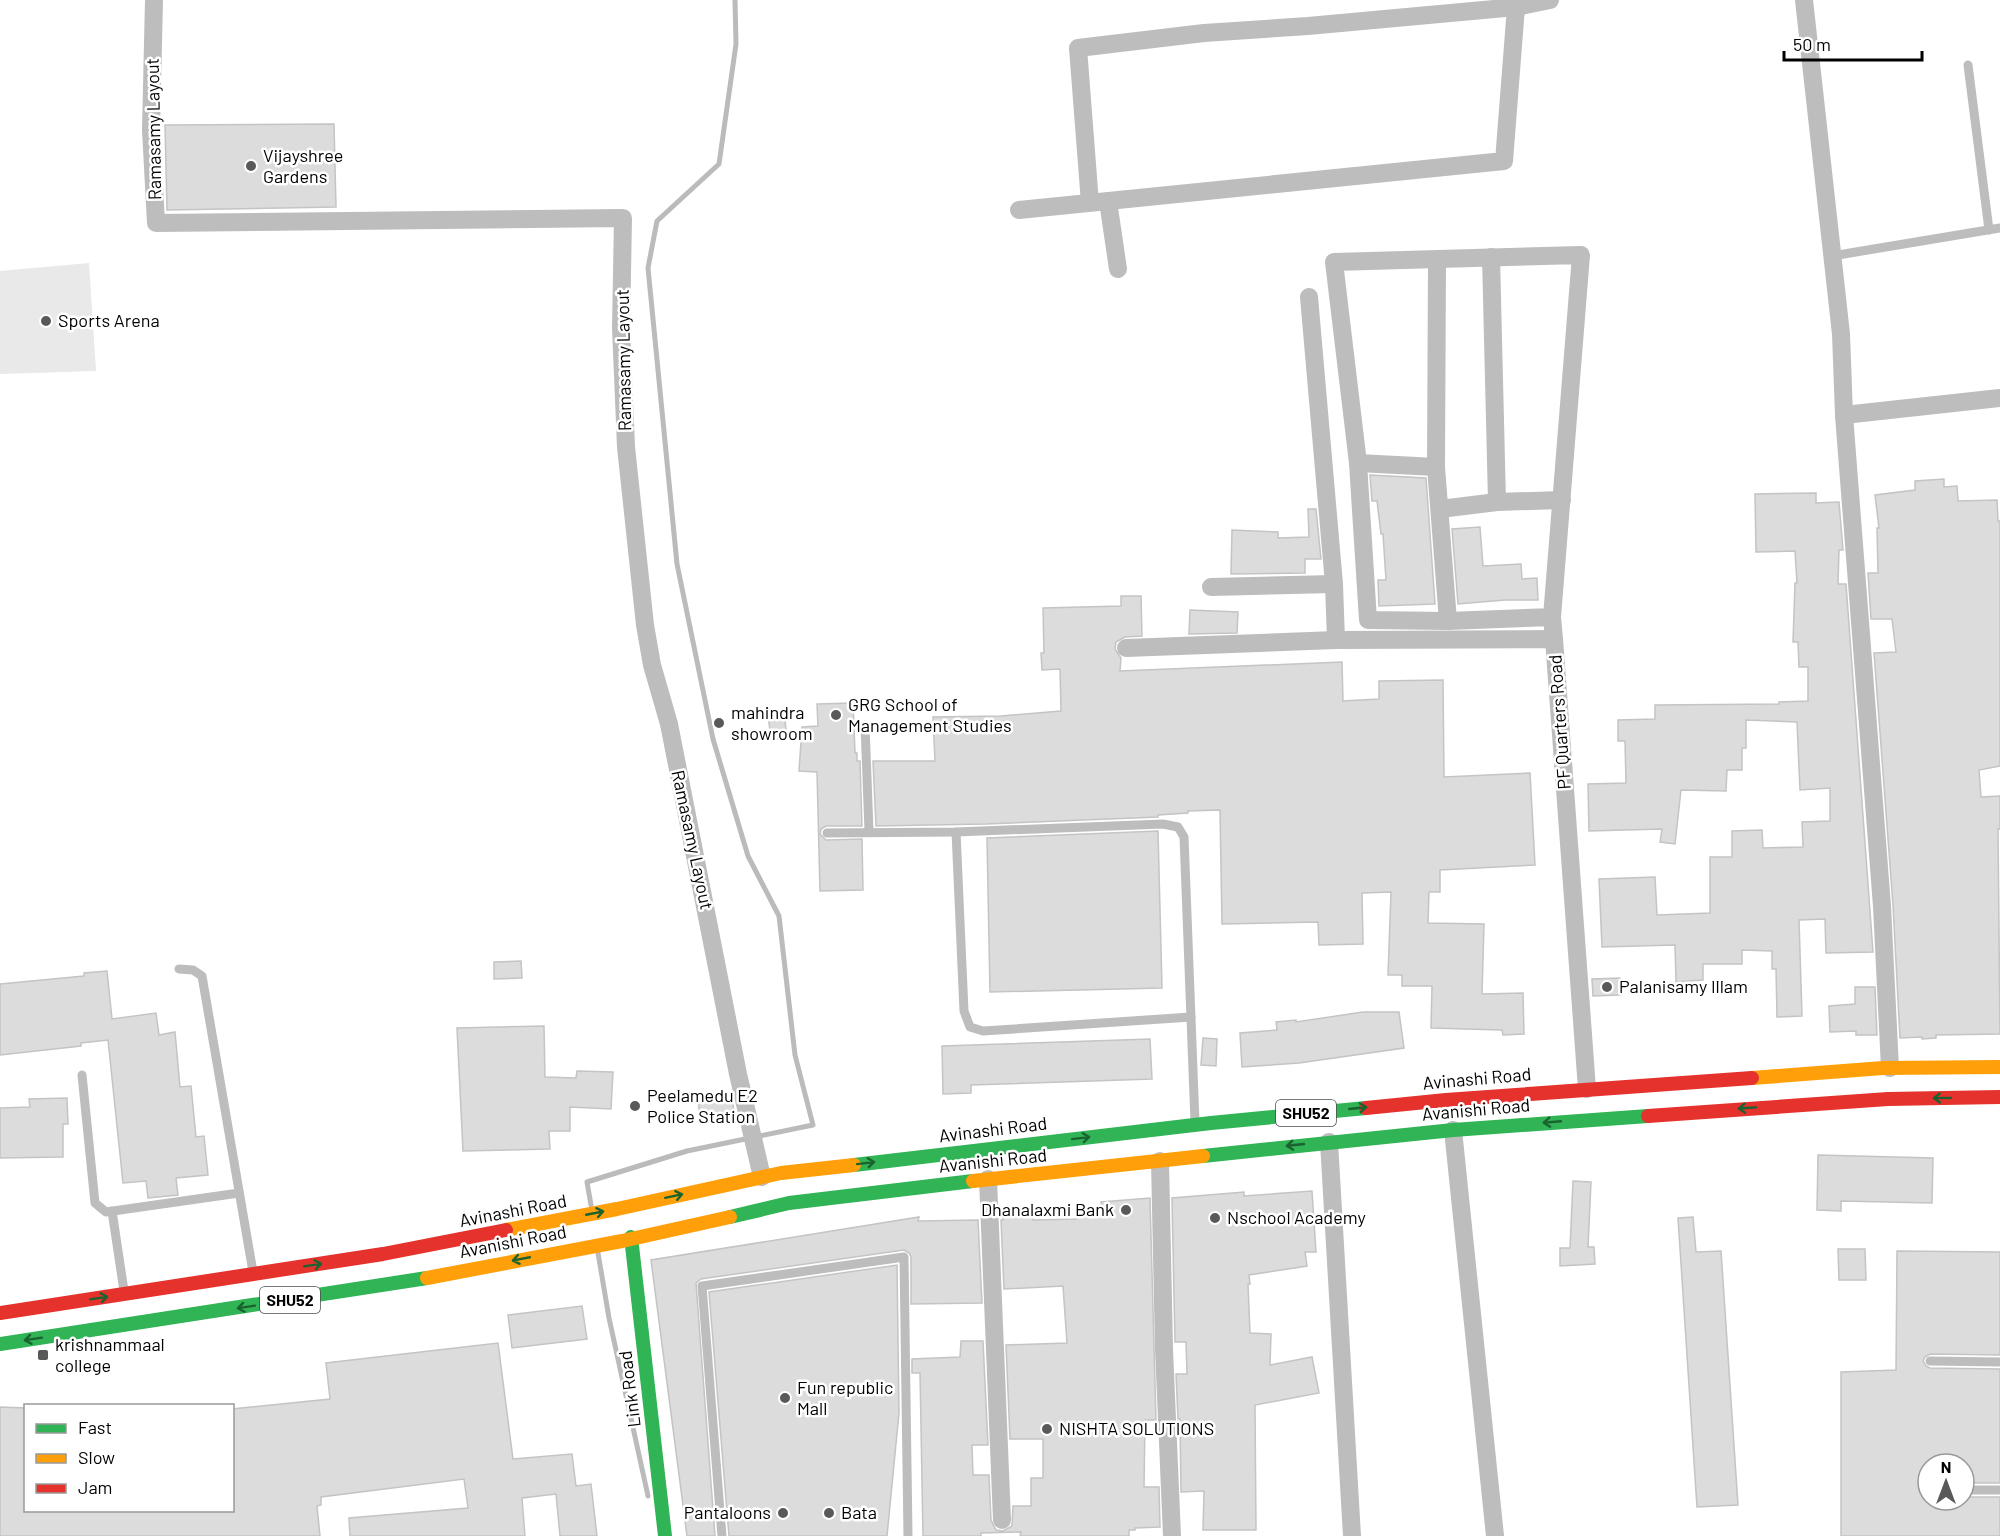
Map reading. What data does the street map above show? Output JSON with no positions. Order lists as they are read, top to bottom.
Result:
{
  "streets": {
    "main road": [
      "Avinashi Road",
      "Avanishi Road",
      "SHU52",
      "Link Road"
    ],
    "street": ["Ramasamy Layout", "PF Quarters Road"]
  },
  "crossings": [
    ["Ramasamy Layout", "Avinashi Road"],
    ["PF Quarters Road", "Avinashi Road"],
    ["Avanishi Road", "Link Road"]
  ],
  "one_way": ["Avinashi Road", "Avanishi Road"],
  "places": {
    "other": [
      "Vijayshree Gardens",
      "Sports Arena",
      "GRG School of Management Studies",
      "mahindra showroom",
      "Palanisamy Illam",
      "Peelamedu E2 Police Station",
      "Dhanalaxmi Bank",
      "Nschool Academy",
      "Fun republic Mall",
      "NISHTA SOLUTIONS",
      "Pantaloons",
      "Bata"
    ],
    "transit": ["krishnammaal college"]
  },
  "legend": ["Fast", "Slow", "Jam"],
  "scale_bar": "50 m",
  "north": "top"
}
